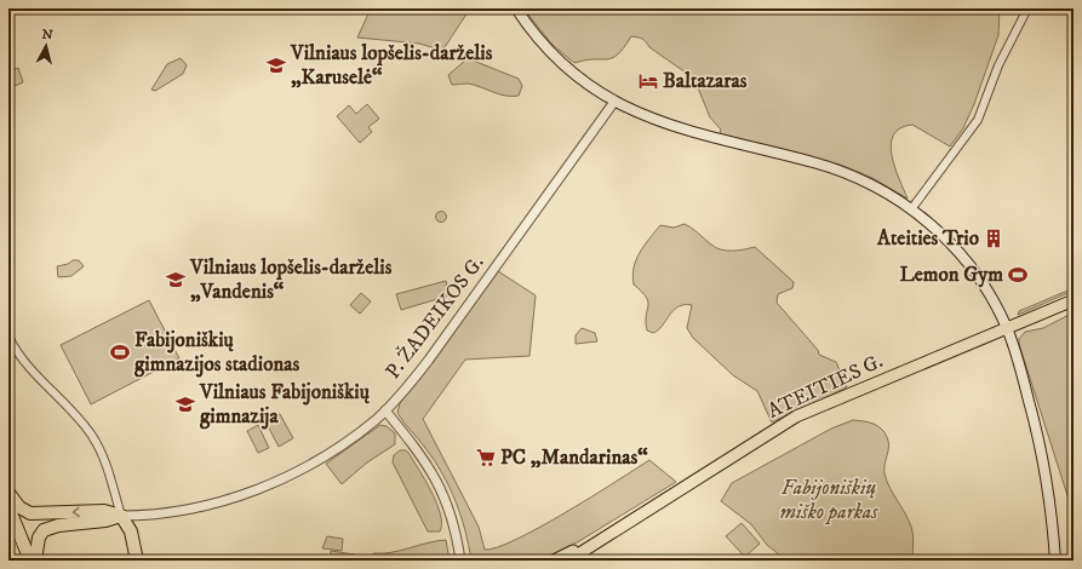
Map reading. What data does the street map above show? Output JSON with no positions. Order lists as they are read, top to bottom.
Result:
{
  "streets": {
    "main road": ["ATEITIES G."],
    "street": ["P. ŽADEIKOS G."]
  },
  "parks": ["Fabijoniškių miško parkas"],
  "places": {
    "school or university": ["Vilniaus lopšelis-darželis „Karuselė“", "Vilniaus lopšelis-darželis „Vandenis“", "Vilniaus Fabijoniškių gimnazija"],
    "hotel": ["Baltazaras"],
    "building": ["Ateities Trio"],
    "sports": ["Lemon Gym", "Fabijoniškių gimnazijos stadionas"],
    "supermarket": ["PC „Mandarinas“"]
  },
  "north": "top"
}
